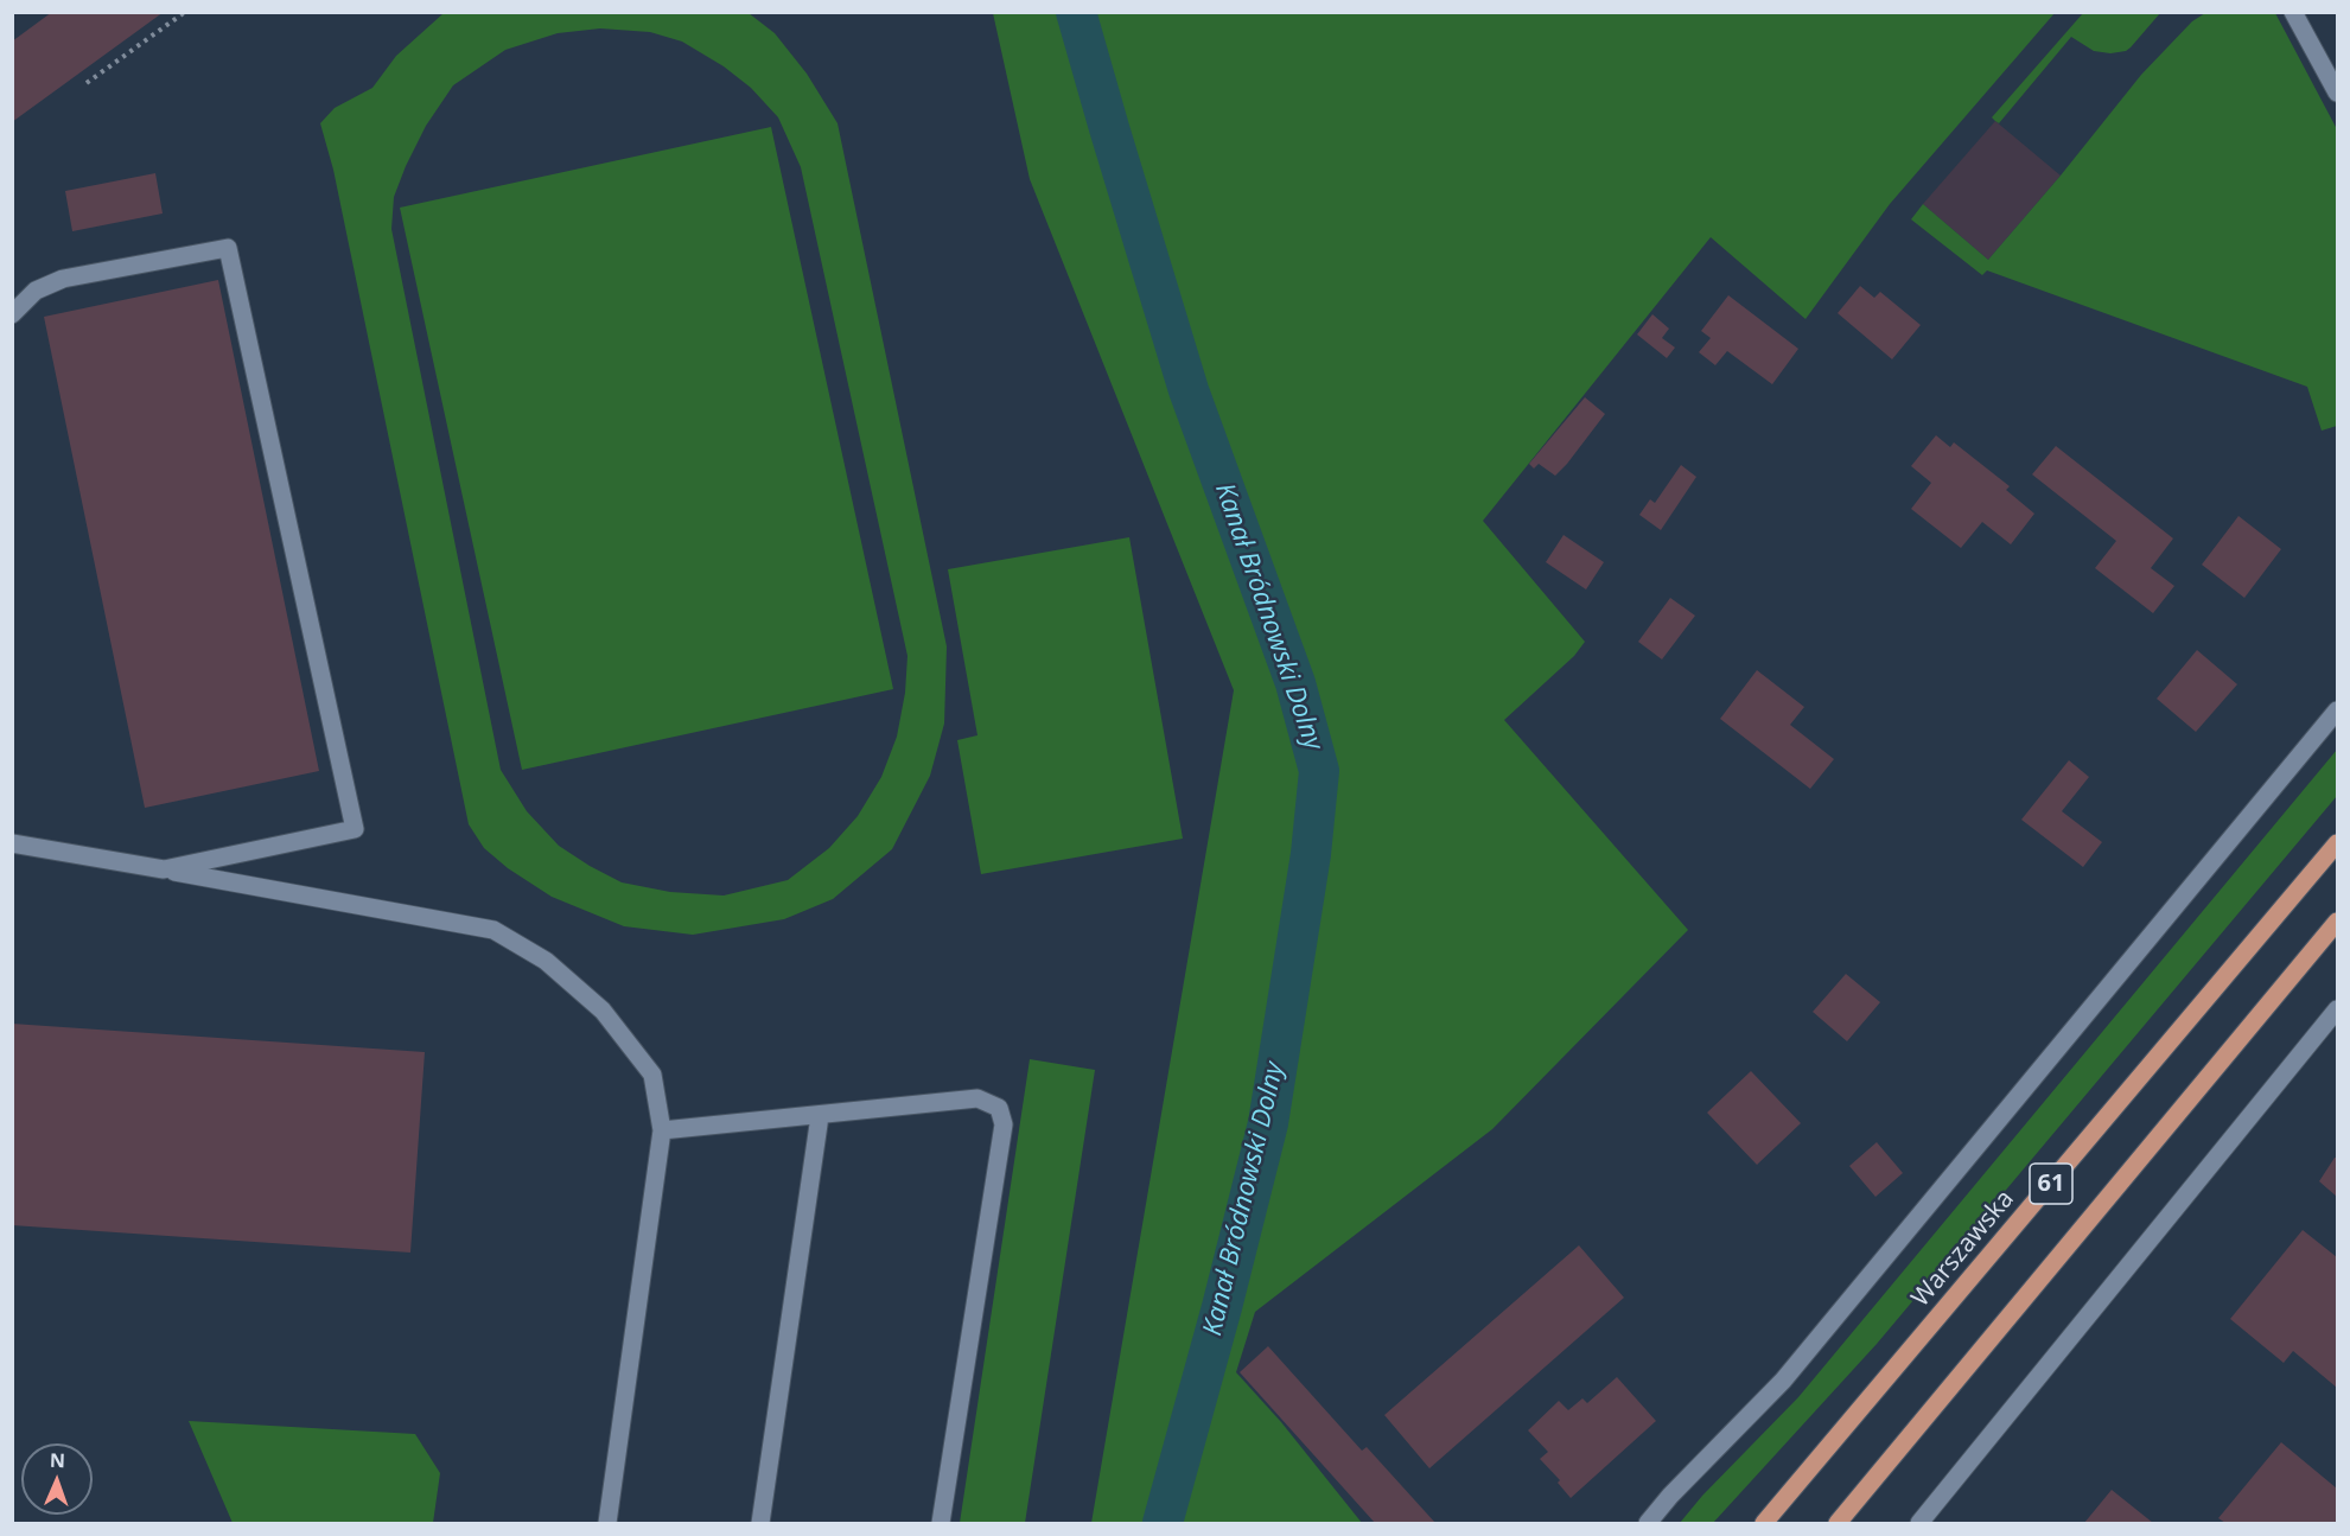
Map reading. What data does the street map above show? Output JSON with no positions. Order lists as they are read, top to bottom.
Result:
{
  "streets": {
    "main road": ["61", "Warszawska"]
  },
  "water": ["Kanał Bródnowski Dolny"],
  "north": "top"
}
